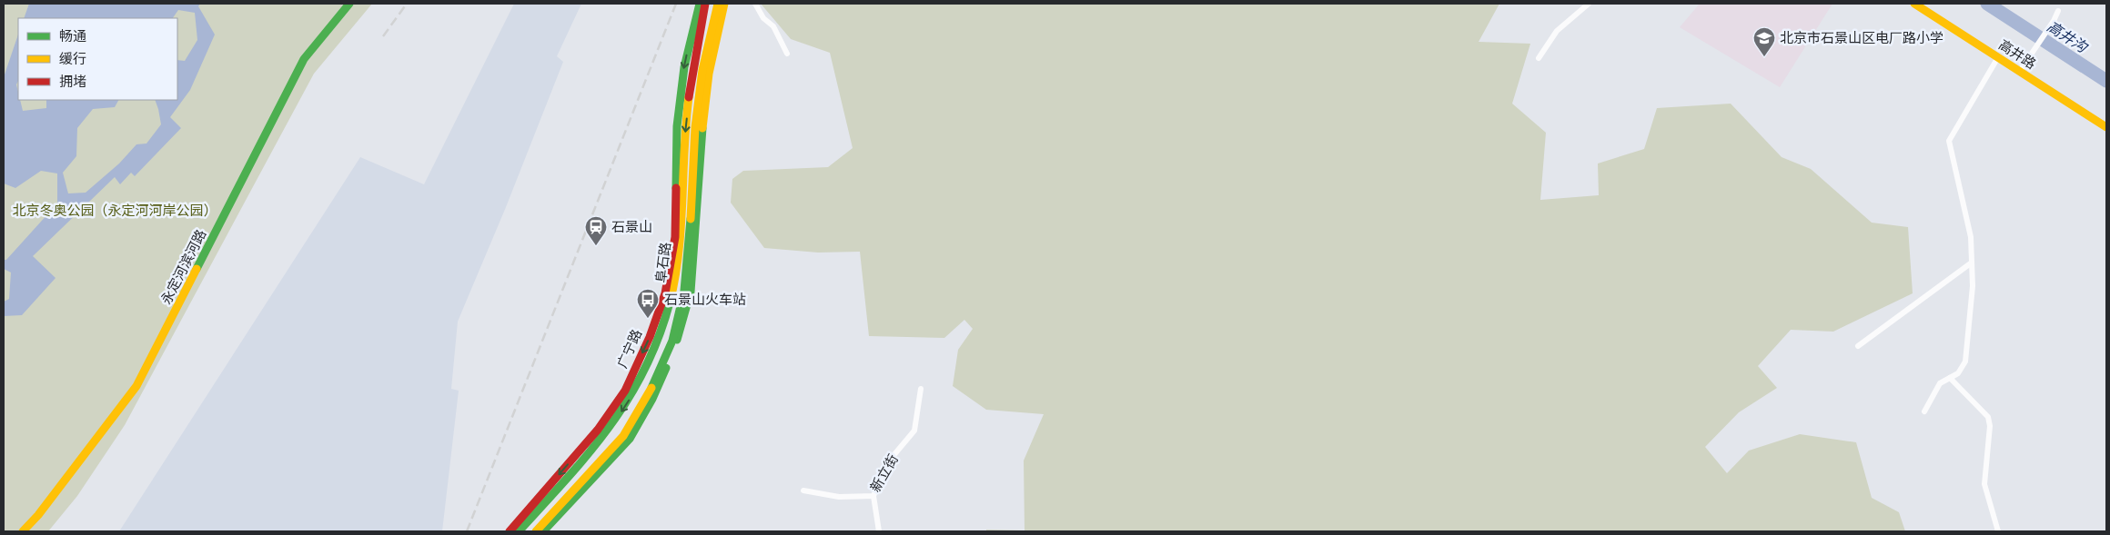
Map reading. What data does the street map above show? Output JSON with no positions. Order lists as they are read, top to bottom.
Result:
{
  "streets": {
    "main road": [
      "高井路",
      "阜石路",
      "永定河滨河路",
      "广宁路"
    ],
    "street": ["新立街"]
  },
  "water": ["高井沟"],
  "parks": ["北京冬奥公园（永定河河岸公园）"],
  "places": {
    "school or university": ["北京市石景山区电厂路小学"],
    "station": ["石景山"],
    "bus stop": ["石景山火车站"]
  },
  "legend": ["畅通", "缓行", "拥堵"]
}
